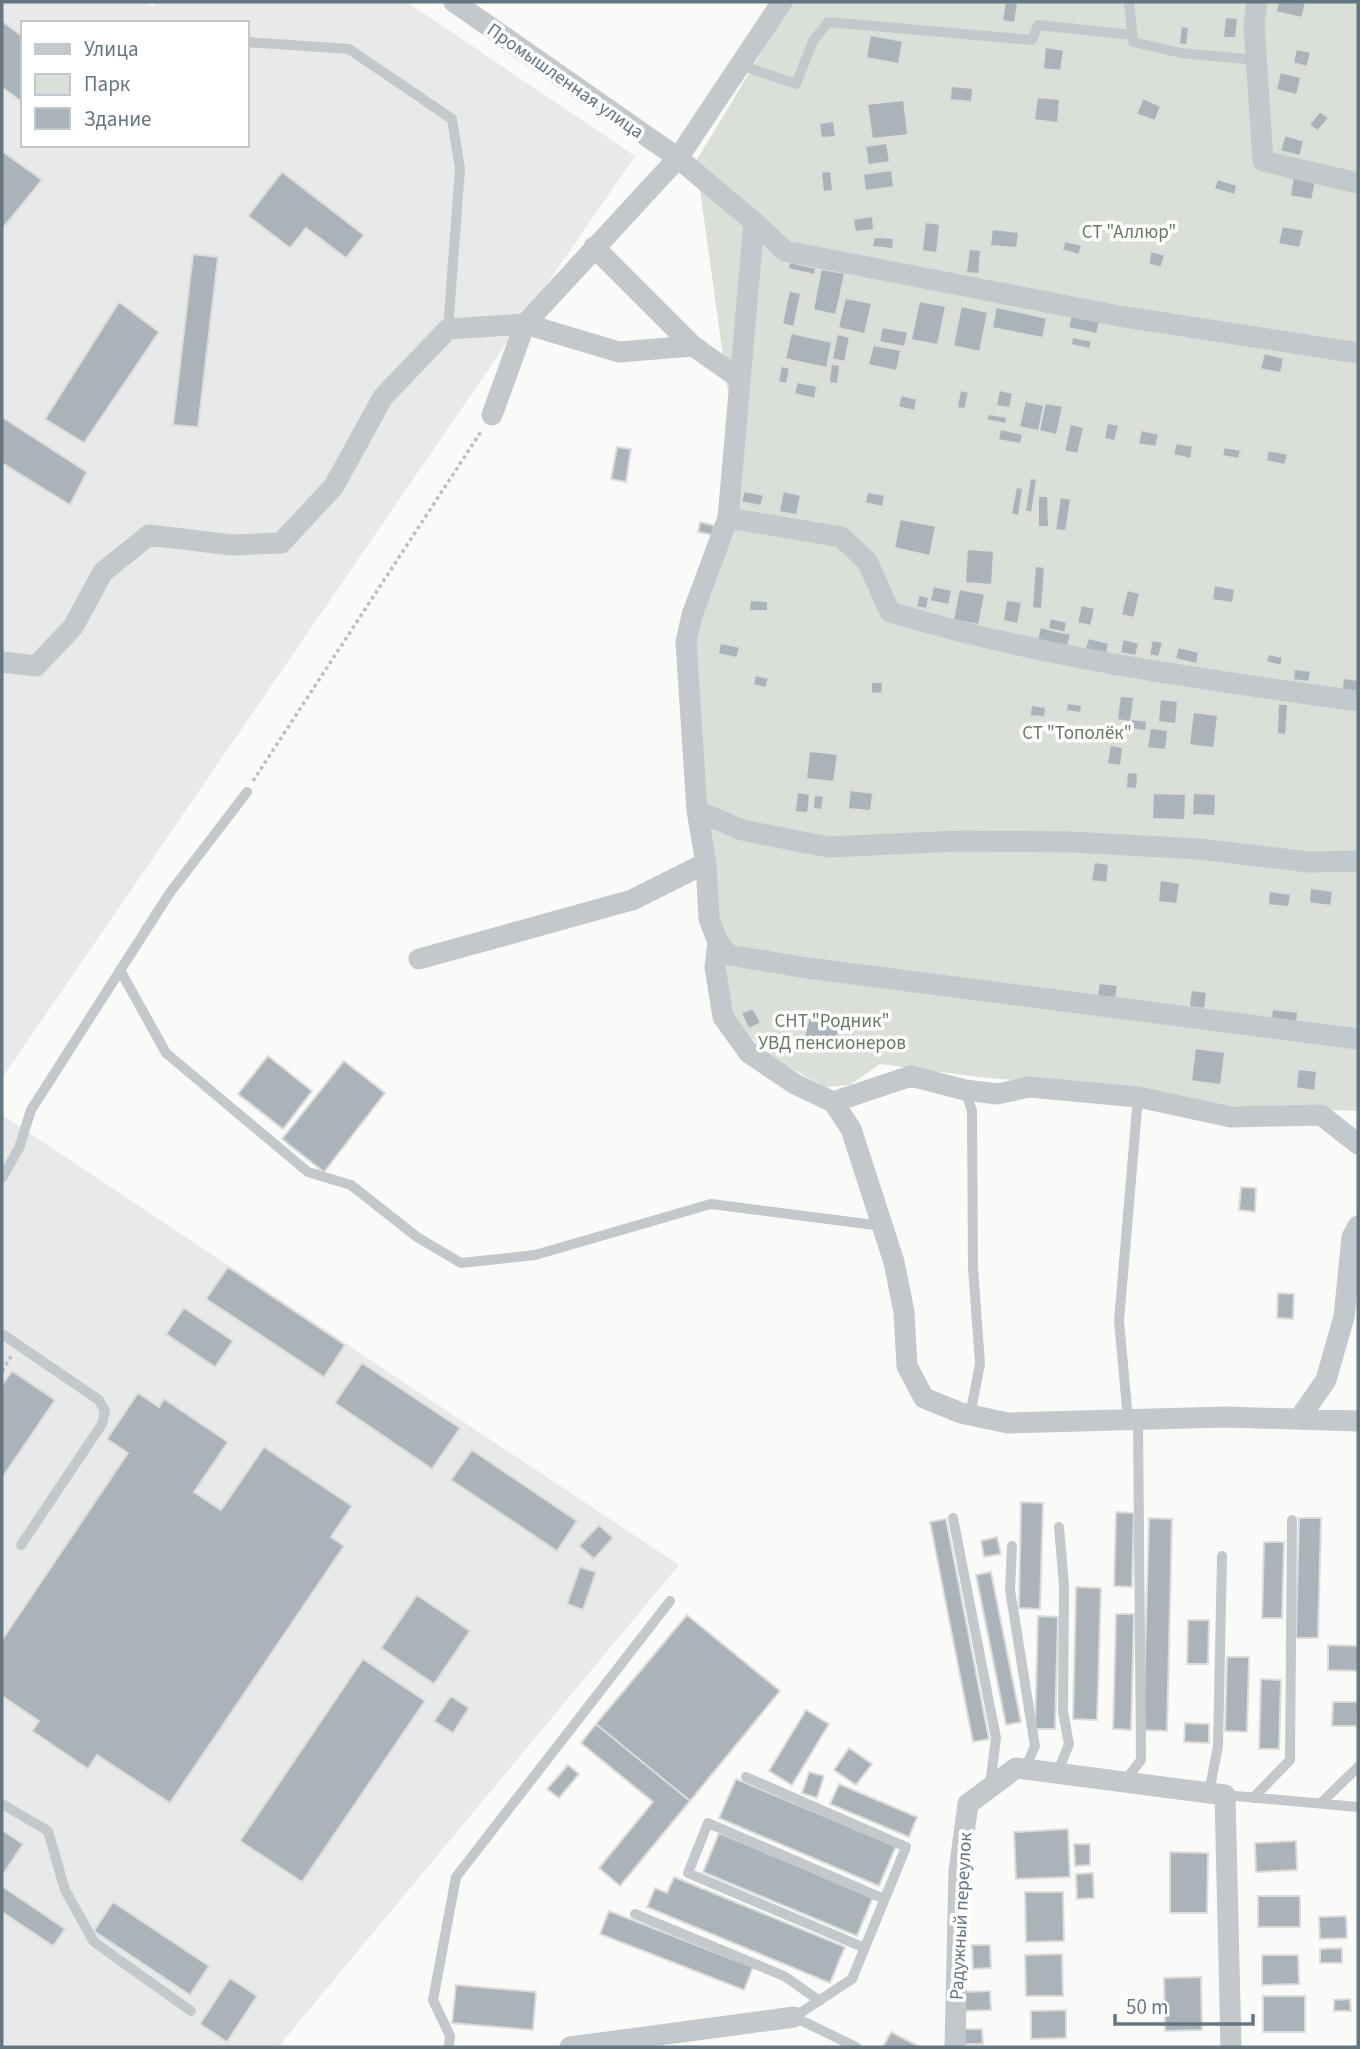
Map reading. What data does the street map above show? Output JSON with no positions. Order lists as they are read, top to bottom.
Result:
{
  "streets": {
    "street": ["Промышленная улица", "Радужный переулок"]
  },
  "parks": ["СТ \"Аллюр\"", "СТ \"Тополёк\"", "СНТ \"Родник\" УВД пенсионеров"],
  "legend": ["Улица", "Парк", "Здание"],
  "scale_bar": "50 m"
}
